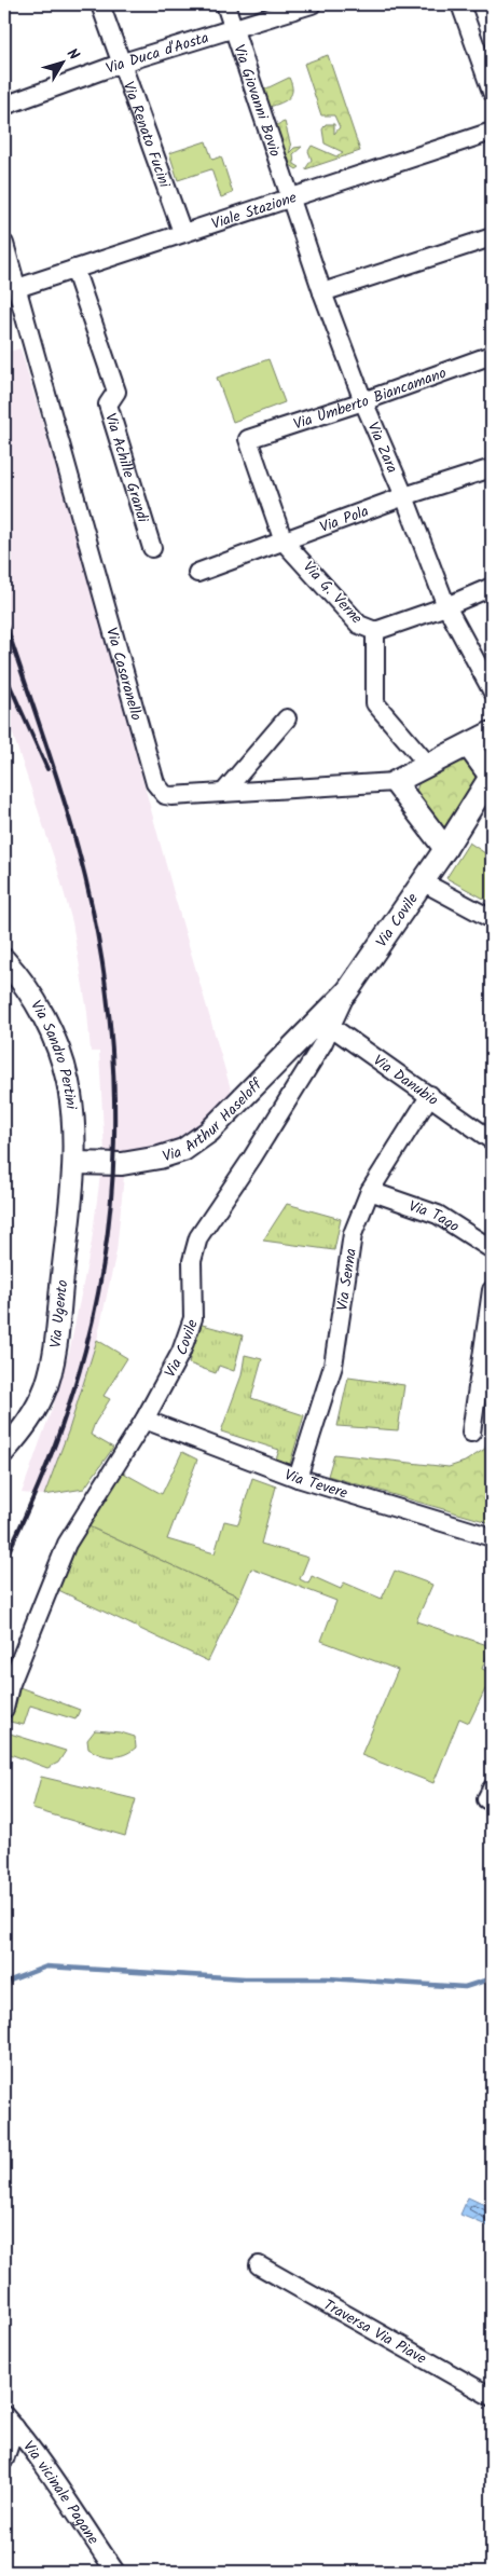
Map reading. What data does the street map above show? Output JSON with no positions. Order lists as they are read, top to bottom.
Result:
{
  "streets": {
    "street": [
      "Via Duca d'Aosta",
      "Via Giovanni Bovio",
      "Via Renato Fucini",
      "Viale Stazione",
      "Via Umberto Biancamano",
      "Via Zara",
      "Via Achille Grandi",
      "Via Pola",
      "Via G. Verne",
      "Via Casaranello",
      "Via Covile",
      "Via Sandro Pertini",
      "Via Danubio",
      "Via Arthur Haseloff",
      "Via Tago",
      "Via Senna",
      "Via Ugento",
      "Via Tevere",
      "Traversa Via Piave",
      "Via vicinale Pagane"
    ]
  },
  "crossings": [
    ["Via Duca d'Aosta", "Via Giovanni Bovio"],
    ["Via Duca d'Aosta", "Via Renato Fucini"],
    ["Via Giovanni Bovio", "Viale Stazione"],
    ["Via Giovanni Bovio", "Via Zara"],
    ["Via Renato Fucini", "Viale Stazione"],
    ["Viale Stazione", "Via Zara"],
    ["Viale Stazione", "Via Achille Grandi"],
    ["Viale Stazione", "Via Casaranello"],
    ["Via Umberto Biancamano", "Via Zara"],
    ["Via Umberto Biancamano", "Via G. Verne"],
    ["Via Zara", "Via Pola"],
    ["Via Pola", "Via G. Verne"],
    ["Via Covile", "Via Danubio"],
    ["Via Covile", "Via Arthur Haseloff"],
    ["Via Covile", "Via Tevere"],
    ["Via Sandro Pertini", "Via Arthur Haseloff"],
    ["Via Sandro Pertini", "Via Ugento"],
    ["Via Danubio", "Via Arthur Haseloff"],
    ["Via Danubio", "Via Senna"],
    ["Via Arthur Haseloff", "Via Ugento"],
    ["Via Tago", "Via Senna"],
    ["Via Senna", "Via Tevere"]
  ],
  "north": "top right"
}
